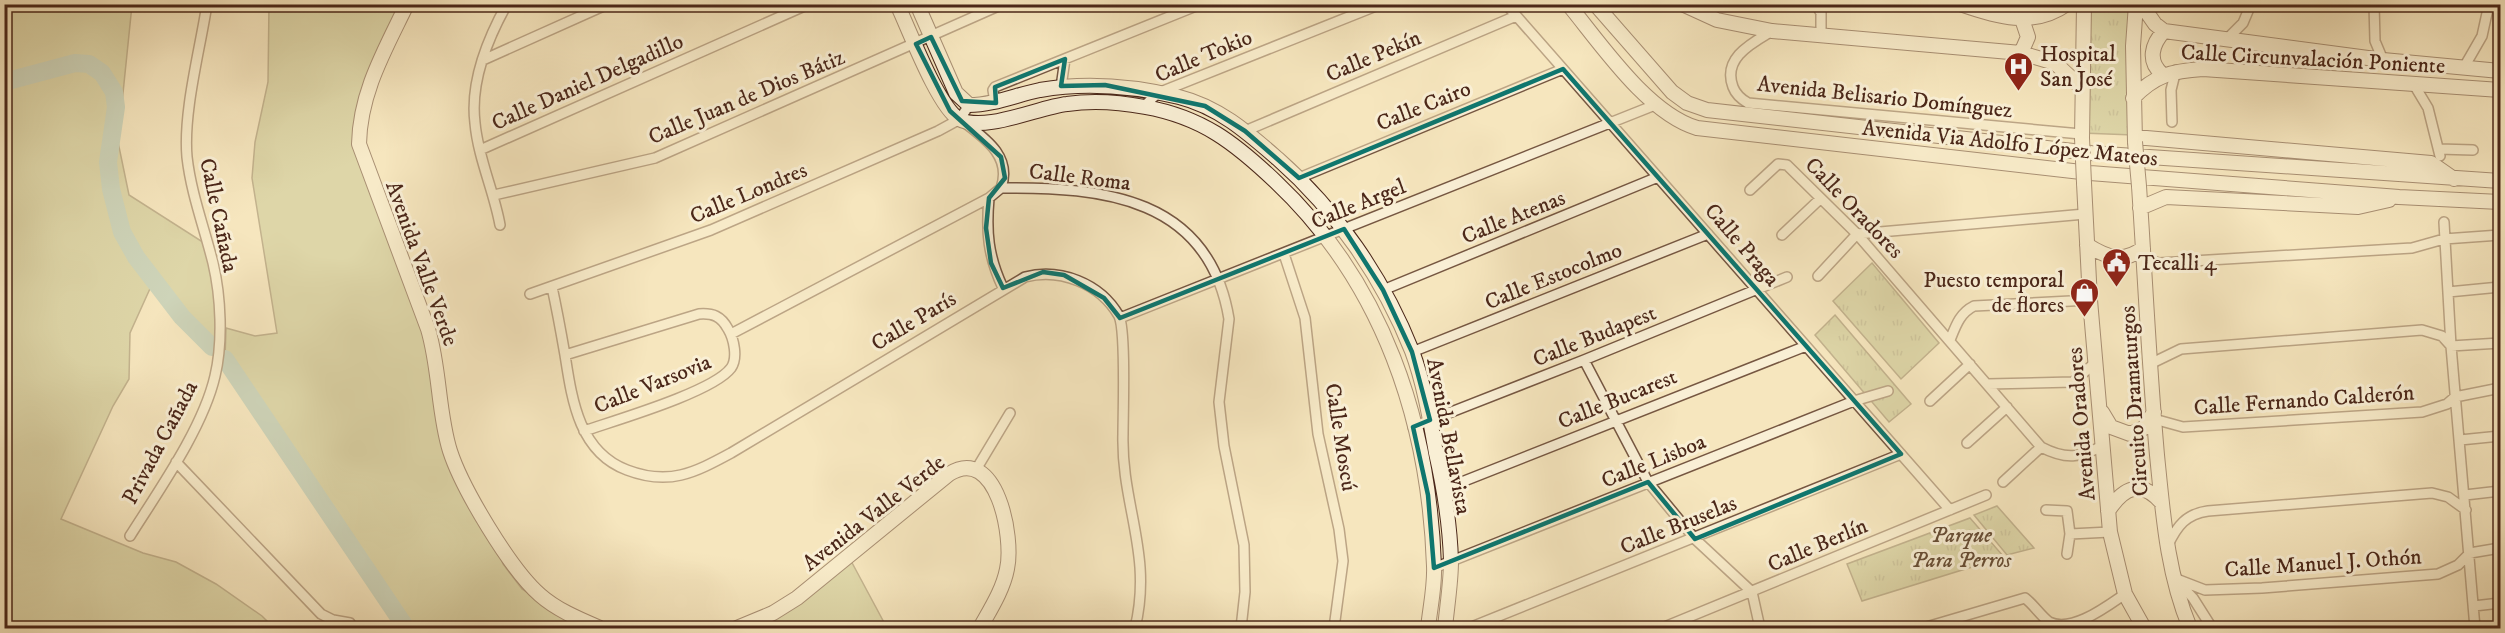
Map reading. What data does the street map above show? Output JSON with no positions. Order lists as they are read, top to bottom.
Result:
{
  "streets": {
    "main road": [
      "Calle Circunvalación Poniente",
      "Avenida Via Adolfo López Mateos",
      "Avenida Valle Verde",
      "Circuito Dramaturgos",
      "Avenida Oradores",
      "Avenida Bellavista"
    ],
    "street": [
      "Calle Tokio",
      "Calle Pekín",
      "Calle Daniel Delgadillo",
      "Calle Juan de Dios Bátiz",
      "Avenida Belisario Domínguez",
      "Calle Cairo",
      "Calle Roma",
      "Calle Londres",
      "Calle Argel",
      "Calle Oradores",
      "Calle Cañada",
      "Calle Atenas",
      "Calle Praga",
      "Calle Estocolmo",
      "Calle París",
      "Calle Budapest",
      "Calle Varsovia",
      "Calle Bucarest",
      "Calle Fernando Calderón",
      "Calle Moscú",
      "Privada Cañada",
      "Calle Lisboa",
      "Calle Bruselas",
      "Calle Berlín",
      "Calle Manuel J. Othón"
    ]
  },
  "crossings": [
    ["Calle Tokio", "Avenida Bellavista"],
    ["Calle Pekín", "Calle Praga"],
    ["Calle Pekín", "Avenida Bellavista"],
    ["Calle Circunvalación Poniente", "Circuito Dramaturgos"],
    ["Avenida Belisario Domínguez", "Avenida Oradores"],
    ["Calle Cairo", "Calle Praga"],
    ["Calle Cairo", "Avenida Bellavista"],
    ["Avenida Via Adolfo López Mateos", "Calle Argel"],
    ["Calle Roma", "Calle Argel"],
    ["Calle Roma", "Calle Varsovia"],
    ["Calle Londres", "Calle París"],
    ["Calle Londres", "Avenida Bellavista"],
    ["Calle Argel", "Calle Praga"],
    ["Calle Argel", "Calle París"],
    ["Calle Argel", "Avenida Bellavista"],
    ["Calle Argel", "Calle Moscú"],
    ["Calle Oradores", "Avenida Oradores"],
    ["Calle Cañada", "Privada Cañada"],
    ["Calle Atenas", "Calle Praga"],
    ["Calle Atenas", "Avenida Bellavista"],
    ["Calle Praga", "Calle Estocolmo"],
    ["Calle Praga", "Calle Budapest"],
    ["Calle Praga", "Calle Bucarest"],
    ["Calle Praga", "Calle Lisboa"],
    ["Calle Praga", "Calle Bruselas"],
    ["Calle Praga", "Calle Berlín"],
    ["Calle Estocolmo", "Avenida Bellavista"],
    ["Calle París", "Calle Varsovia"],
    ["Calle Budapest", "Avenida Bellavista"],
    ["Calle Bucarest", "Avenida Bellavista"],
    ["Calle Fernando Calderón", "Circuito Dramaturgos"],
    ["Circuito Dramaturgos", "Calle Manuel J. Othón"],
    ["Avenida Bellavista", "Calle Lisboa"]
  ],
  "parks": ["Parque Para Perros"],
  "places": {
    "hospital": ["Hospital San José"],
    "public building": ["Tecalli 4"],
    "shop": ["Puesto temporal de flores"]
  }
}
